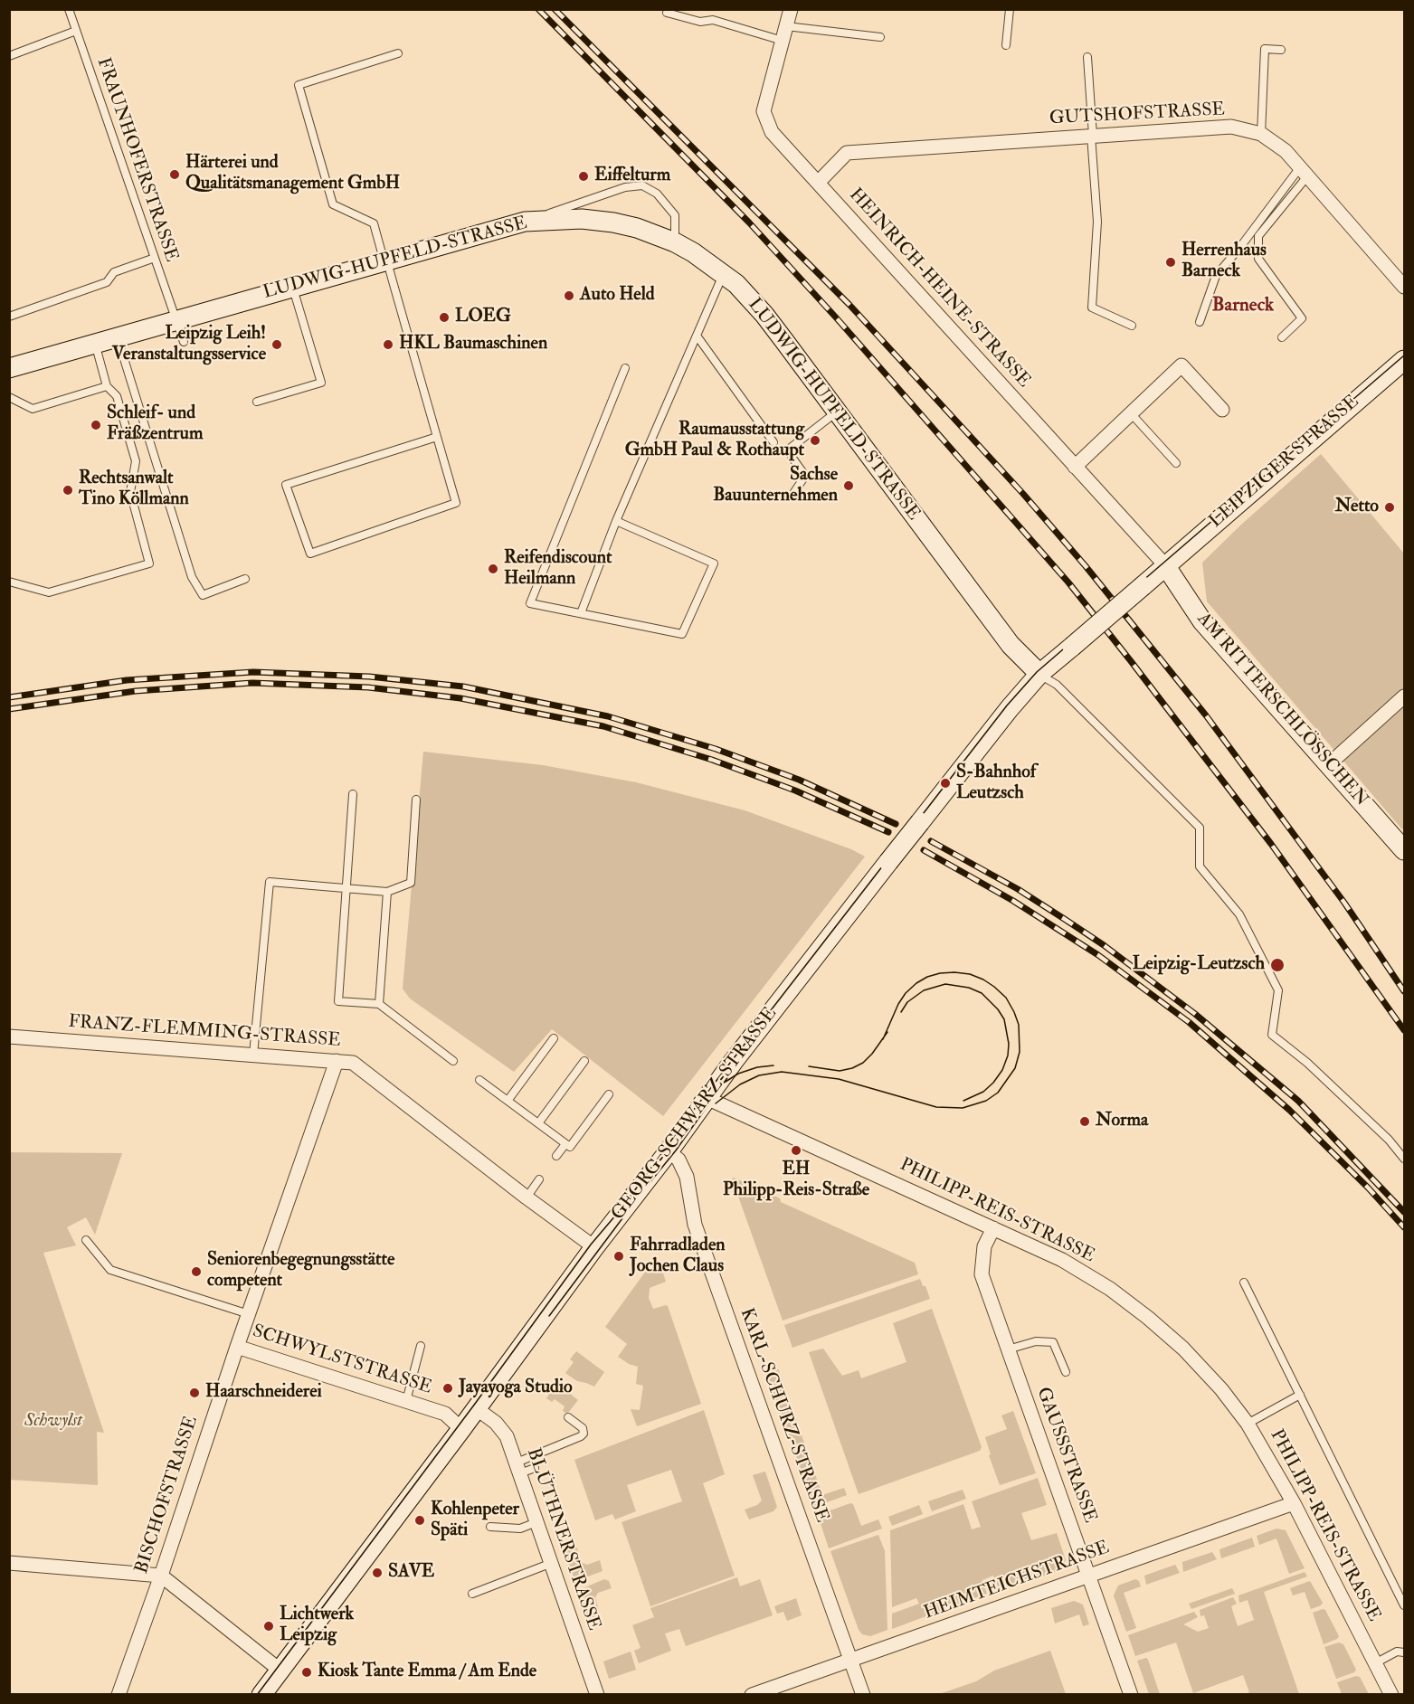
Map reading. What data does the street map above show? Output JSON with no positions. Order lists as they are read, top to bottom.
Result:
{
  "streets": {
    "main road": [
      "LUDWIG-HUPFELD-STRASSE",
      "LEIPZIGER STRASSE",
      "AM RITTERSCHLÖSSCHEN",
      "GEORG-SCHWARZ-STRASSE"
    ],
    "street": [
      "GUTSHOFSTRASSE",
      "HEINRICH-HEINE-STRASSE",
      "FRANZ-FLEMMING-STRASSE",
      "PHILIPP-REIS-STRASSE",
      "SCHWYLSTSTRASSE",
      "KARL-SCHURZ-STRASSE",
      "GAUSSSTRASSE",
      "BISCHOFSTRASSE",
      "BLÜTHNERSTRASSE",
      "HEIMTEICHSTRASSE"
    ],
    "lane": ["FRAUNHOFERSTRASSE"]
  },
  "crossings": [
    ["GUTSHOFSTRASSE", "HEINRICH-HEINE-STRASSE"],
    ["FRAUNHOFERSTRASSE", "LUDWIG-HUPFELD-STRASSE"],
    ["LUDWIG-HUPFELD-STRASSE", "GEORG-SCHWARZ-STRASSE"],
    ["HEINRICH-HEINE-STRASSE", "LEIPZIGER STRASSE"],
    ["HEINRICH-HEINE-STRASSE", "AM RITTERSCHLÖSSCHEN"],
    ["HEINRICH-HEINE-STRASSE", "GEORG-SCHWARZ-STRASSE"],
    ["LEIPZIGER STRASSE", "AM RITTERSCHLÖSSCHEN"],
    ["LEIPZIGER STRASSE", "GEORG-SCHWARZ-STRASSE"],
    ["AM RITTERSCHLÖSSCHEN", "GEORG-SCHWARZ-STRASSE"],
    ["FRANZ-FLEMMING-STRASSE", "GEORG-SCHWARZ-STRASSE"],
    ["FRANZ-FLEMMING-STRASSE", "BISCHOFSTRASSE"],
    ["GEORG-SCHWARZ-STRASSE", "PHILIPP-REIS-STRASSE"],
    ["GEORG-SCHWARZ-STRASSE", "SCHWYLSTSTRASSE"],
    ["GEORG-SCHWARZ-STRASSE", "KARL-SCHURZ-STRASSE"],
    ["GEORG-SCHWARZ-STRASSE", "BLÜTHNERSTRASSE"],
    ["PHILIPP-REIS-STRASSE", "GAUSSSTRASSE"],
    ["PHILIPP-REIS-STRASSE", "HEIMTEICHSTRASSE"],
    ["SCHWYLSTSTRASSE", "BISCHOFSTRASSE"],
    ["KARL-SCHURZ-STRASSE", "HEIMTEICHSTRASSE"],
    ["GAUSSSTRASSE", "HEIMTEICHSTRASSE"]
  ],
  "districts": ["Barneck"],
  "parks": ["Schwylst"],
  "places": [
    "Härterei und Qualitätsmanagement GmbH",
    "Eiffelturm",
    "Herrenhaus Barneck",
    "Auto Held",
    "LOEG",
    "Leipzig Leih! Veranstaltungsservice",
    "HKL Baumaschinen",
    "Schleif- und Fräßzentrum",
    "Raumausstattung GmbH Paul & Rothaupt",
    "Sachse Bauunternehmen",
    "Rechtsanwalt Tino Köllmann",
    "Netto",
    "Reifendiscount Heilmann",
    "S-Bahnhof Leutzsch",
    "Leipzig-Leutzsch",
    "Norma",
    "EH Philipp-Reis-Straße",
    "Fahrradladen Jochen Claus",
    "Seniorenbegegnungsstätte competent",
    "Jayayoga Studio",
    "Haarschneiderei",
    "Kohlenpeter Späti",
    "SAVE",
    "Lichtwerk Leipzig",
    "Kiosk Tante Emma / Am Ende"
  ]
}
